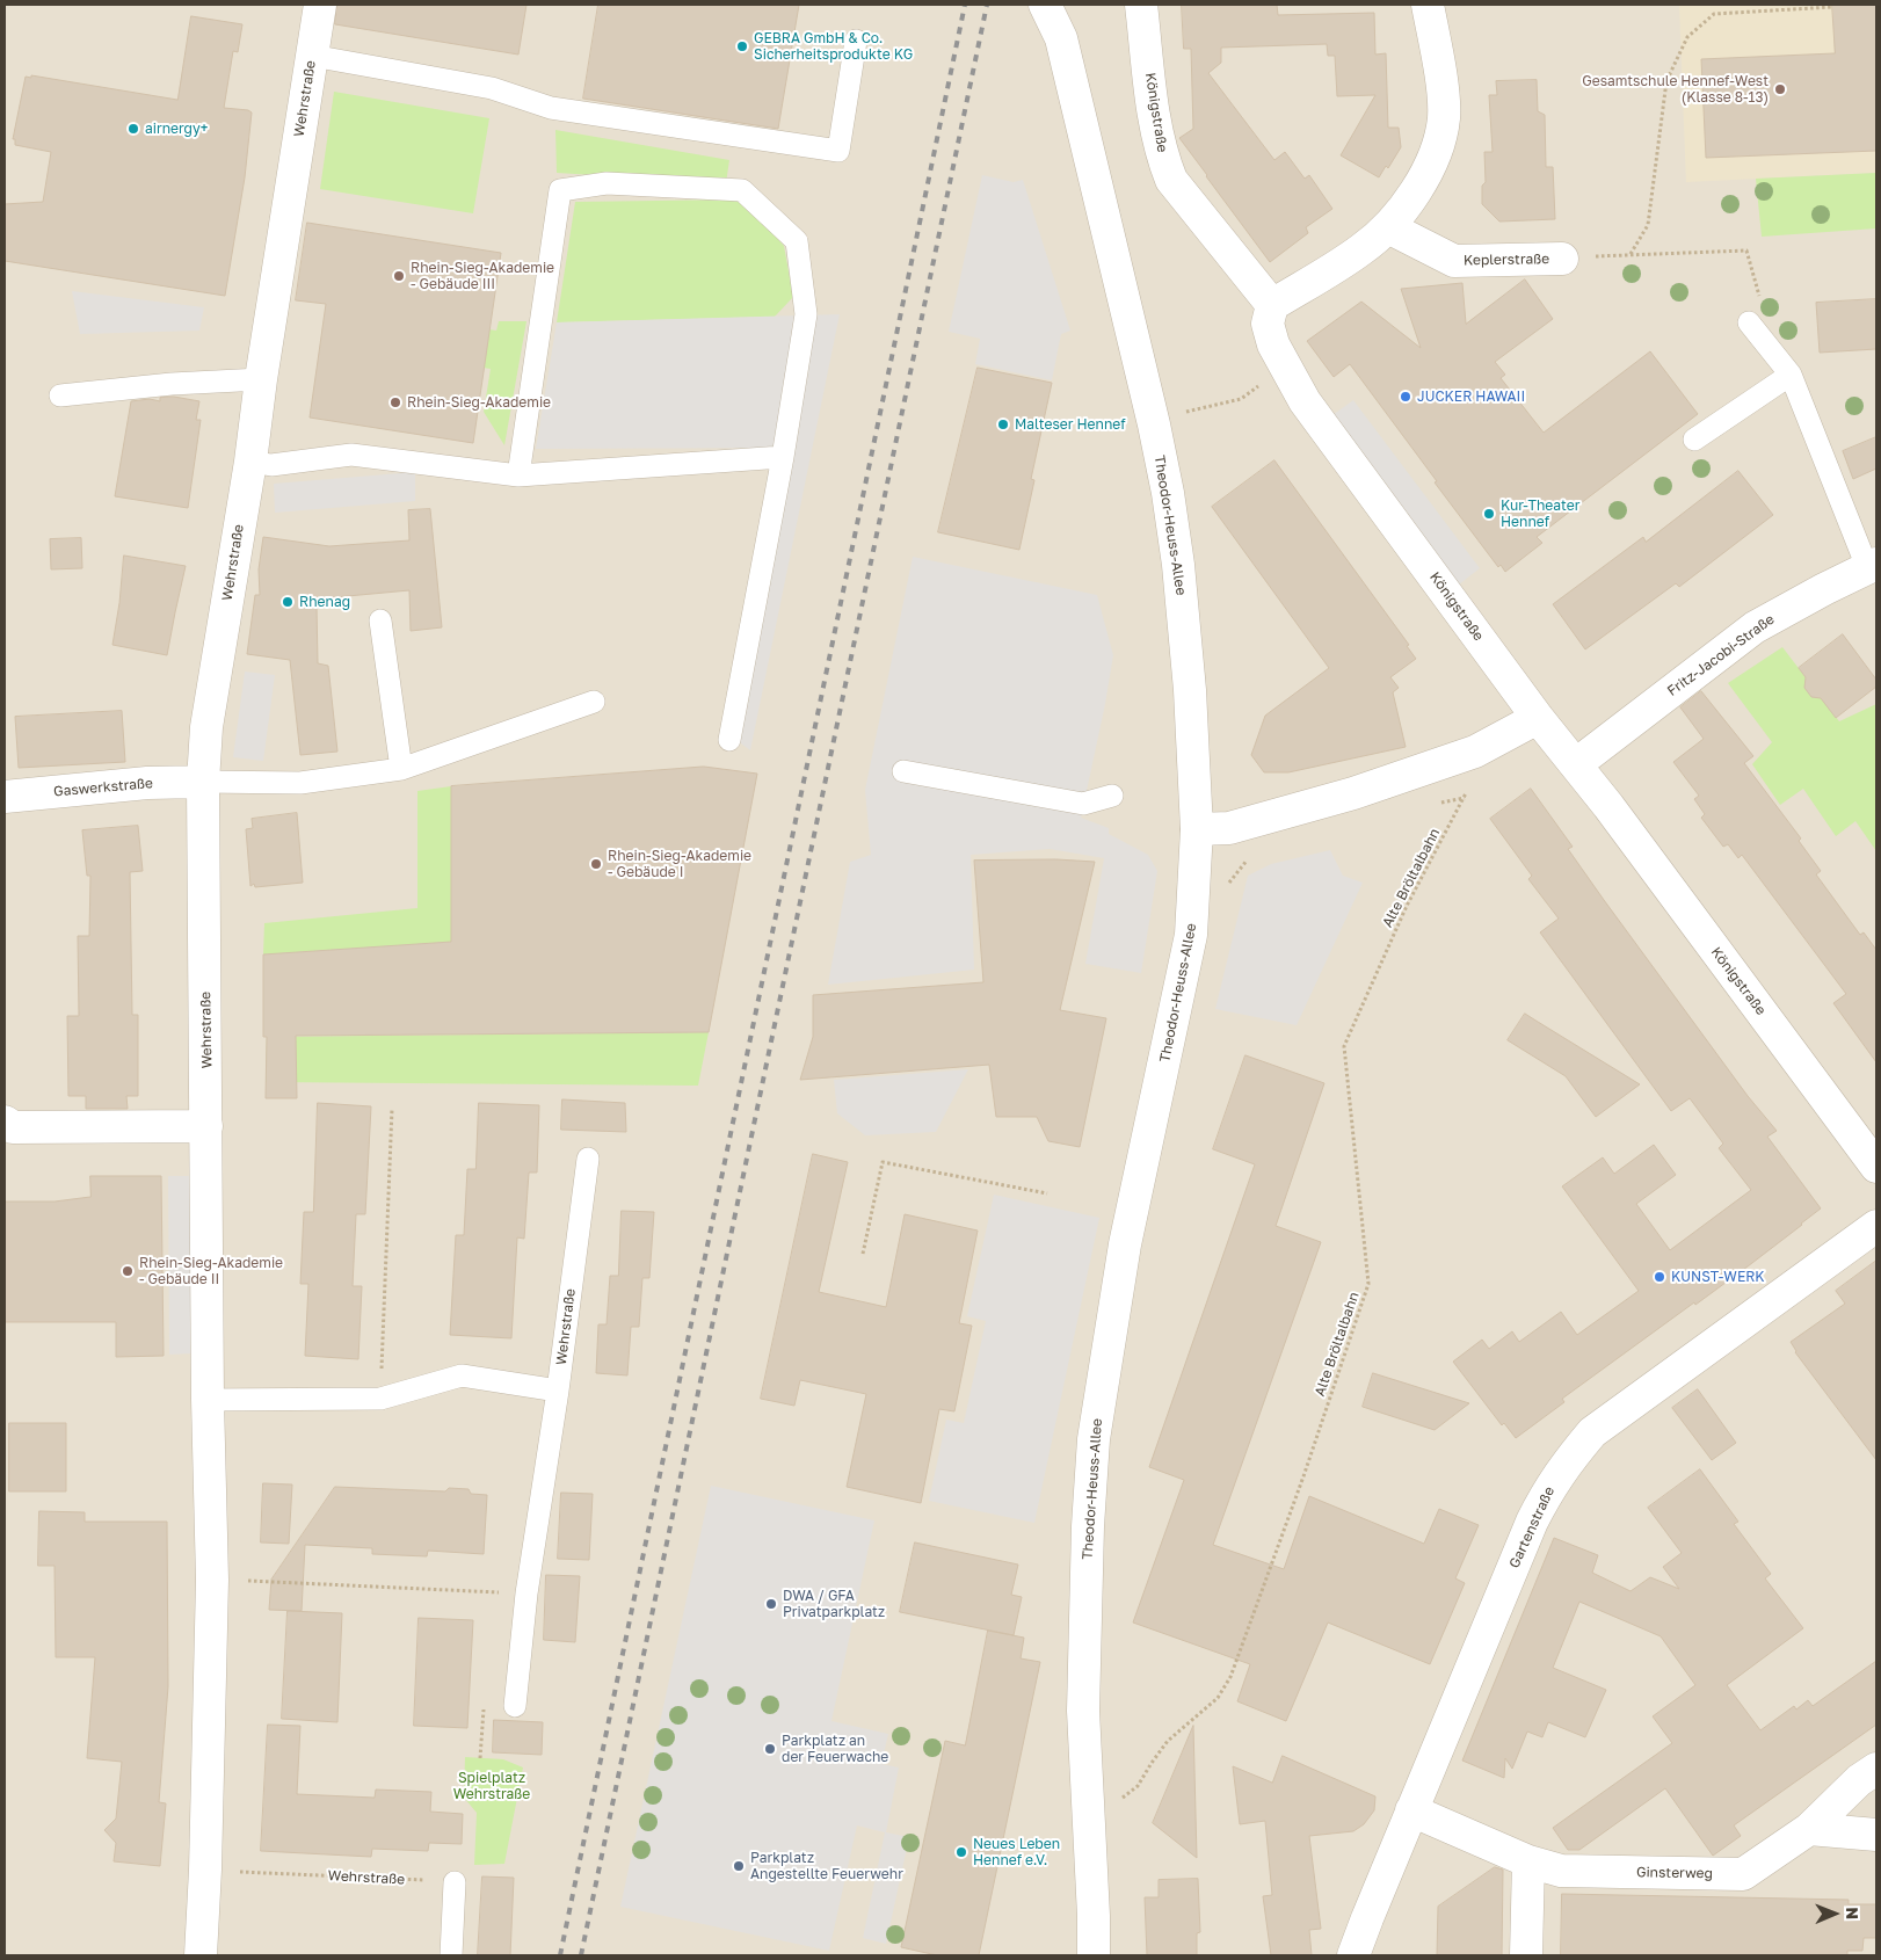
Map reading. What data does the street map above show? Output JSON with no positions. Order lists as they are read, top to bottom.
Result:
{
  "streets": {
    "street": [
      "Wehrstraße",
      "Königstraße",
      "Keplerstraße",
      "Theodor-Heuss-Allee",
      "Fritz-Jacobi-Straße",
      "Gaswerkstraße",
      "Gartenstraße",
      "Ginsterweg"
    ],
    "path": ["Alte Bröltalbahn"]
  },
  "crossings": [
    ["Wehrstraße", "Gaswerkstraße"],
    ["Königstraße", "Fritz-Jacobi-Straße"],
    ["Gartenstraße", "Ginsterweg"]
  ],
  "parks": ["Spielplatz Wehrstraße"],
  "places": [
    "GEBRA GmbH & Co. Sicherheitsprodukte KG",
    "Gesamtschule Hennef-West (Klasse 8-13)",
    "airnergy+",
    "Rhein-Sieg-Akademie - Gebäude III",
    "JUCKER HAWAII",
    "Rhein-Sieg-Akademie",
    "Malteser Hennef",
    "Kur-Theater Hennef",
    "Rhenag",
    "Rhein-Sieg-Akademie - Gebäude I",
    "Rhein-Sieg-Akademie - Gebäude II",
    "KUNST-WERK",
    "DWA / GFA Privatparkplatz",
    "Parkplatz an der Feuerwache",
    "Neues Leben Hennef e.V.",
    "Parkplatz Angestellte Feuerwehr"
  ],
  "north": "right"
}
